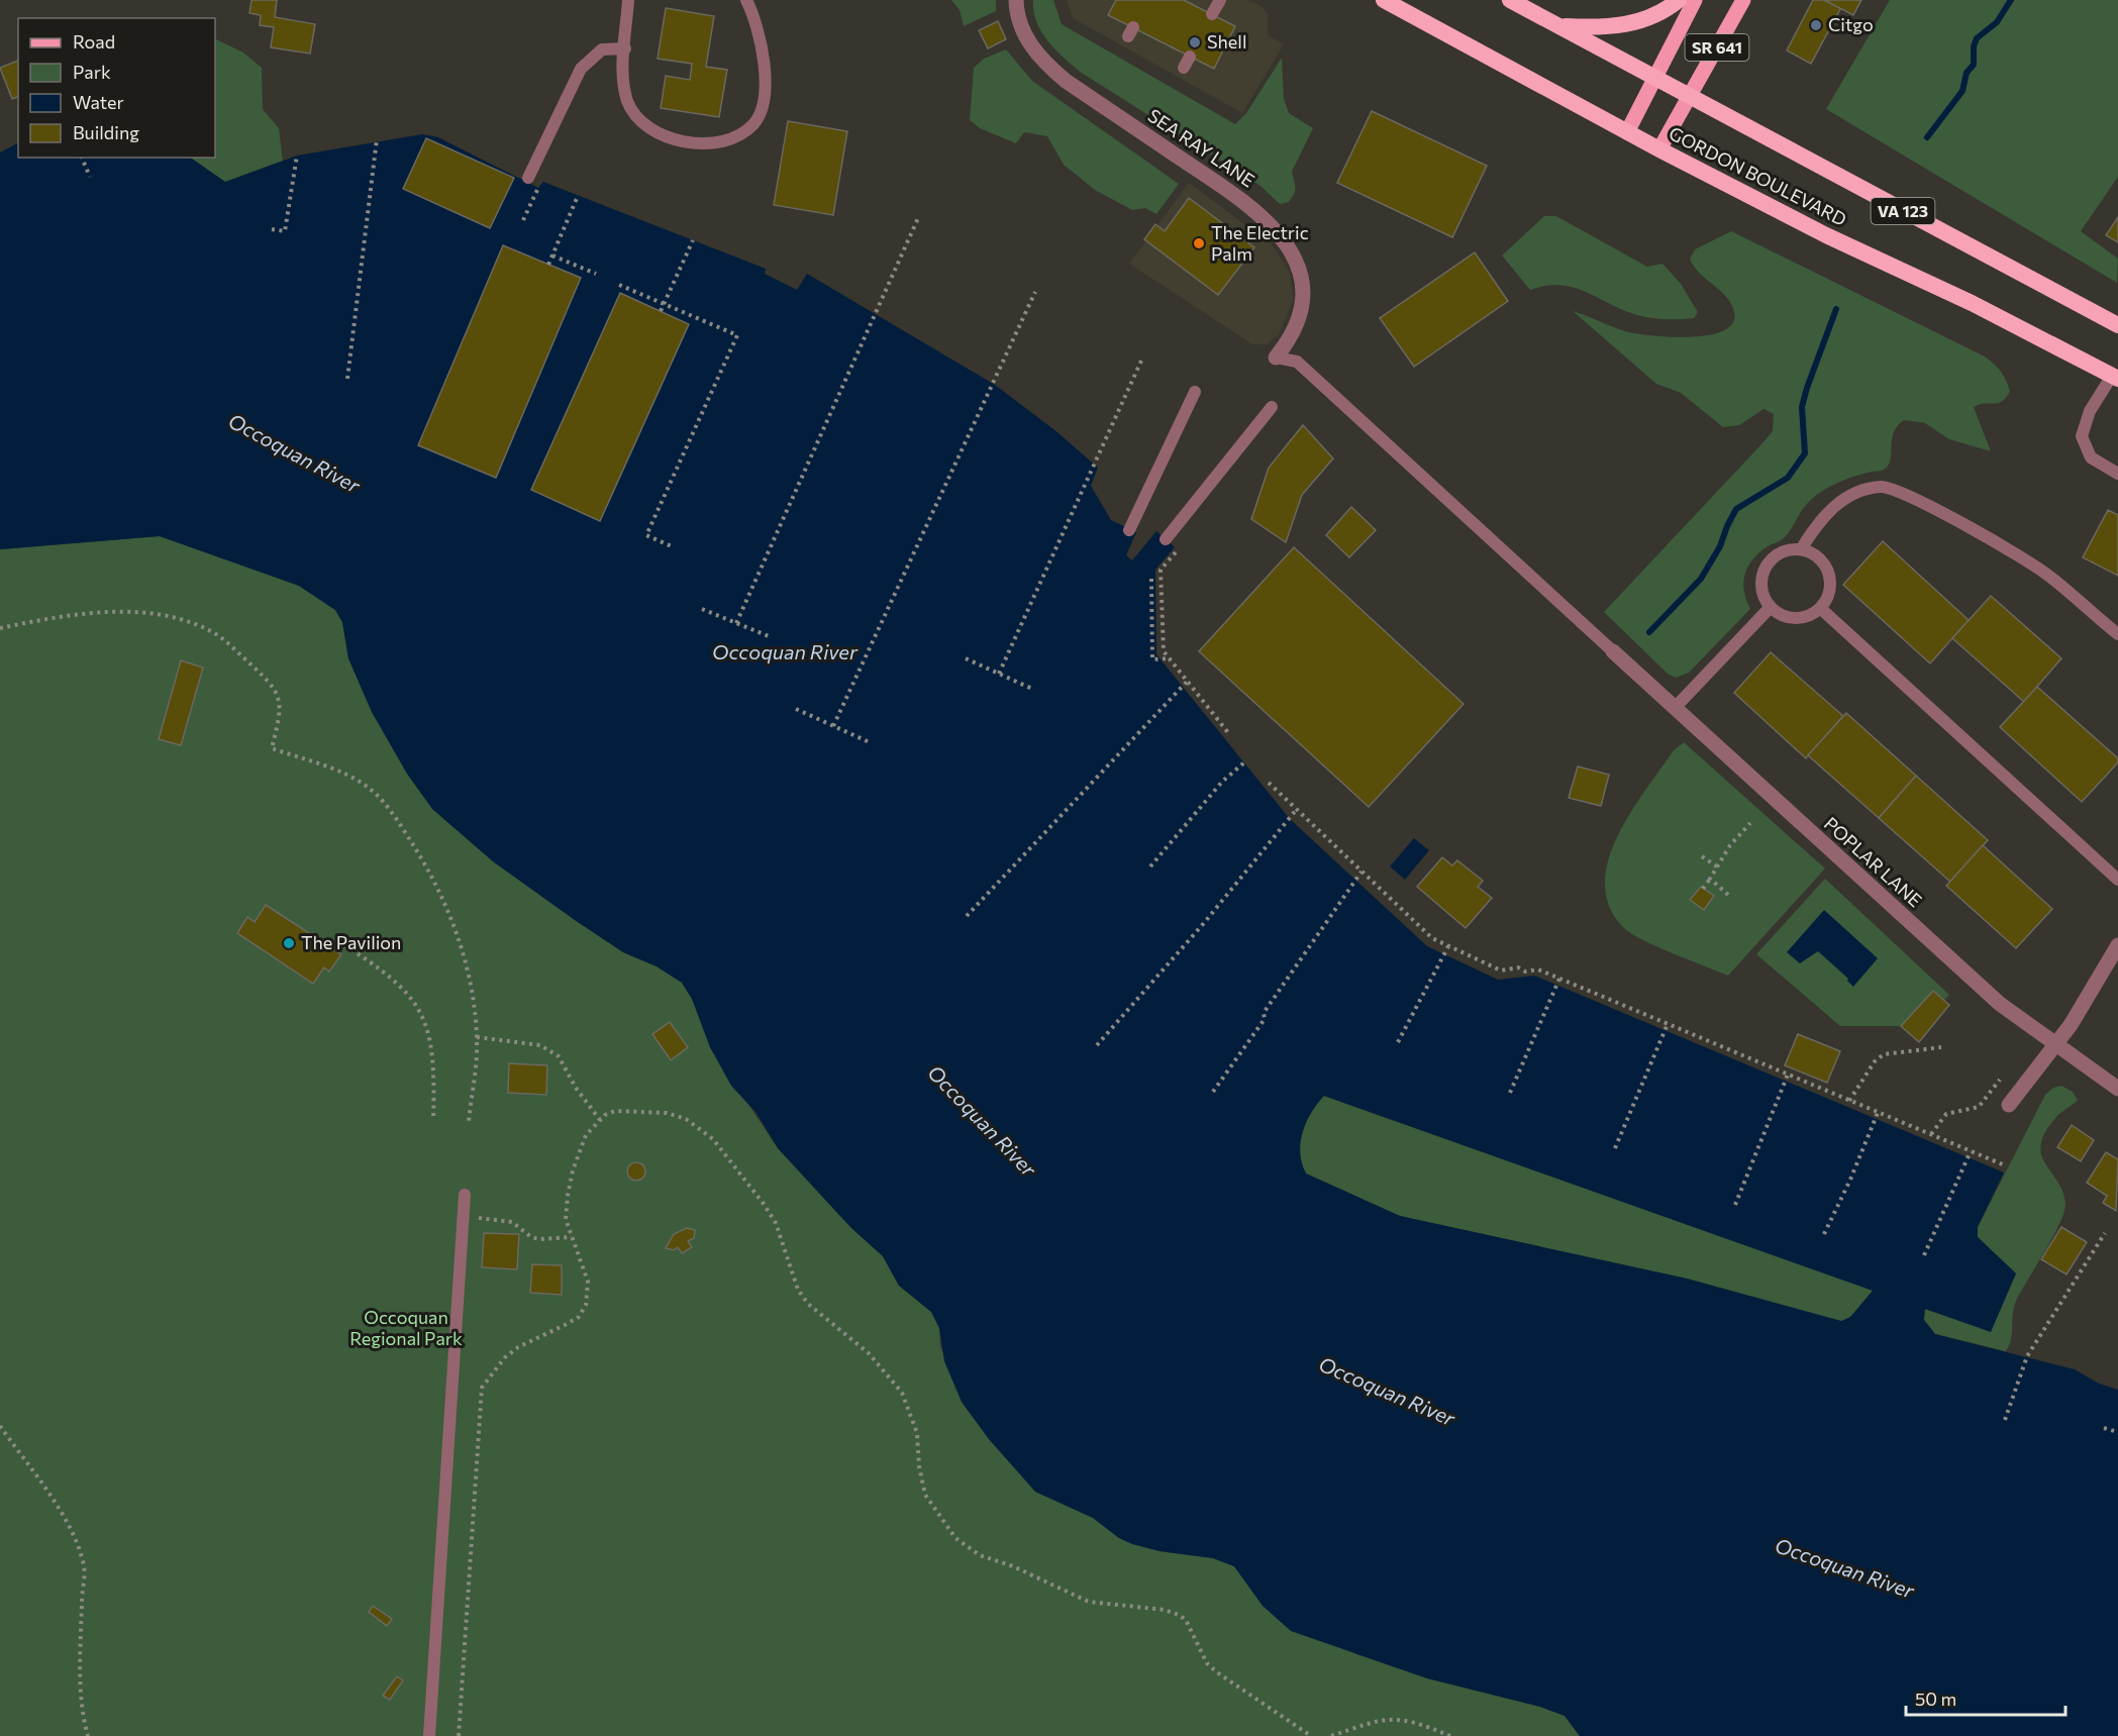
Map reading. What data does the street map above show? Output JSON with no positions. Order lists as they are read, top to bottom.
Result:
{
  "streets": {
    "highway": ["GORDON BOULEVARD", "VA 123"],
    "main road": ["SR 641"],
    "street": ["SEA RAY LANE", "POPLAR LANE"]
  },
  "crossings": [
    ["SR 641", "GORDON BOULEVARD"]
  ],
  "water": ["Occoquan River"],
  "parks": ["Occoquan Regional Park"],
  "places": [
    "Citgo",
    "Shell",
    "The Electric Palm",
    "The Pavilion"
  ],
  "legend": [
    "Road",
    "Park",
    "Water",
    "Building"
  ],
  "scale_bar": "50 m"
}
